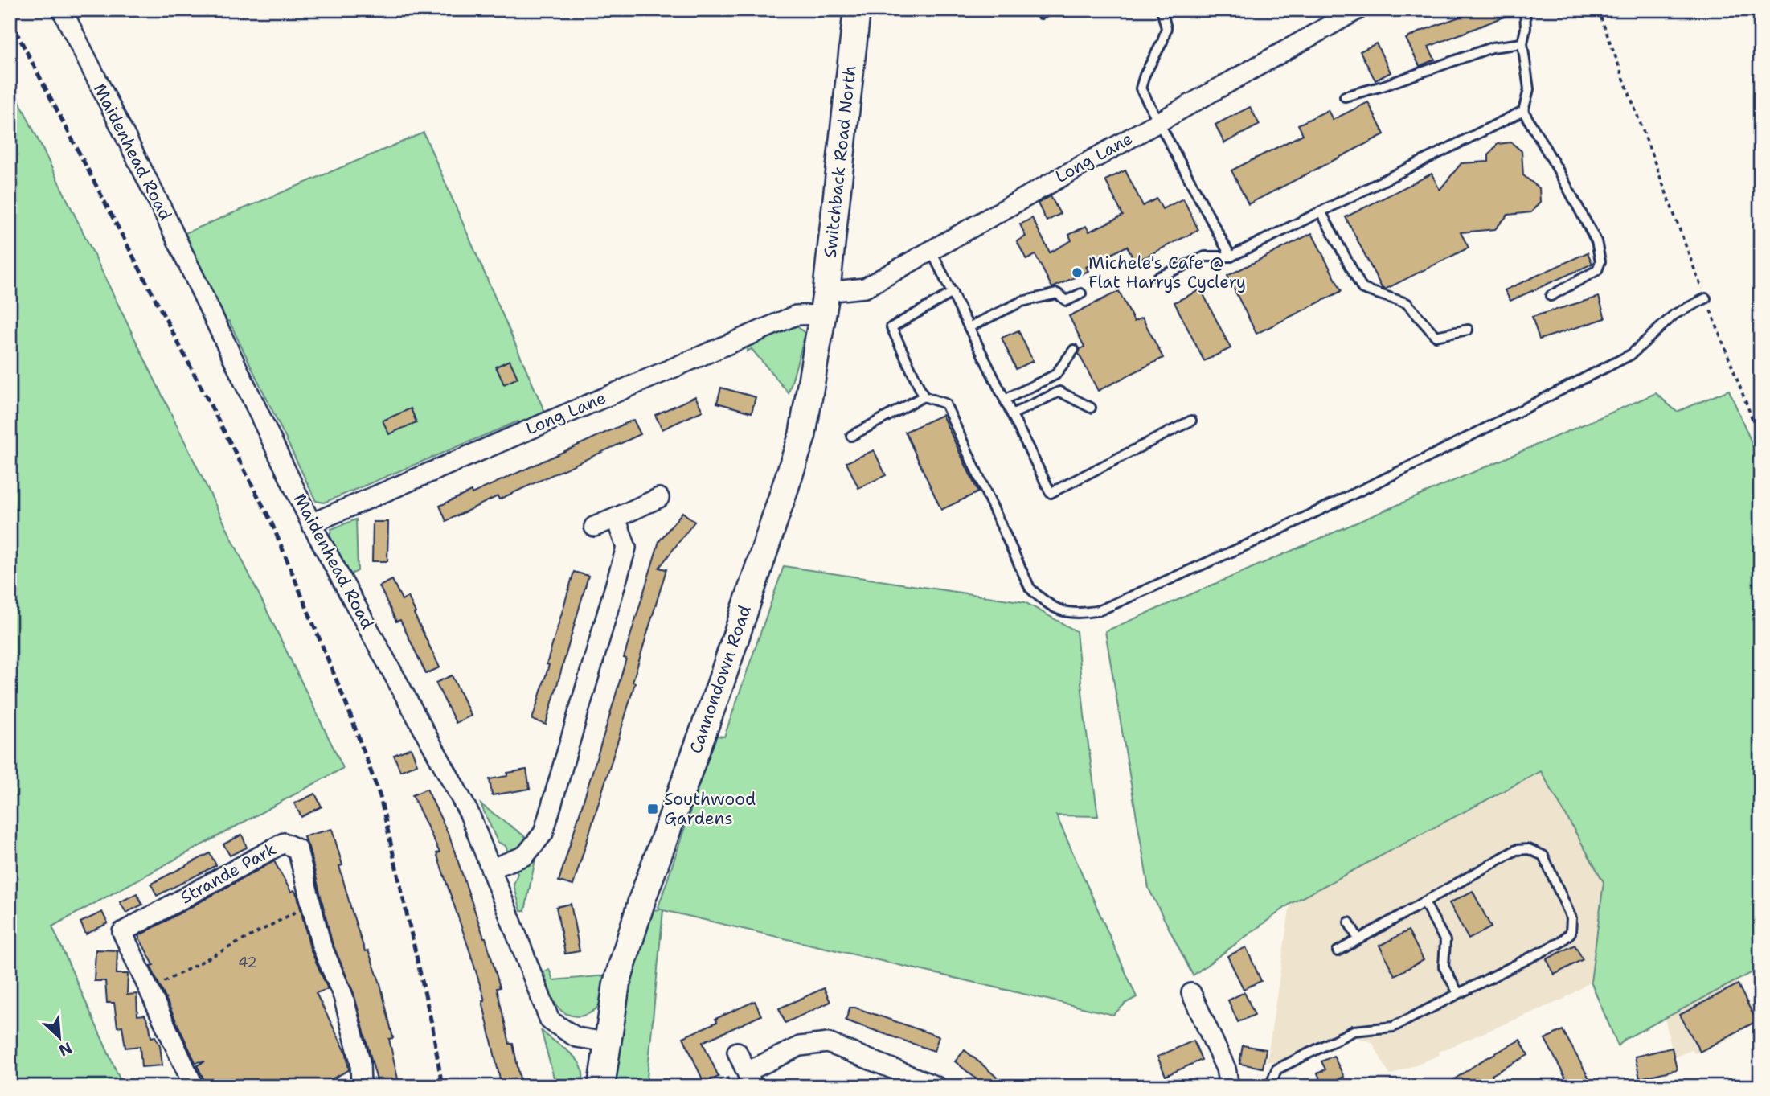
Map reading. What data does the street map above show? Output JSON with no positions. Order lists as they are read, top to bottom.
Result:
{
  "streets": {
    "main road": ["Switchback Road North", "Cannondown Road"],
    "street": ["Maidenhead Road", "Long Lane", "Strande Park"]
  },
  "crossings": [
    ["Maidenhead Road", "Long Lane"],
    ["Maidenhead Road", "Cannondown Road"],
    ["Long Lane", "Switchback Road North"],
    ["Long Lane", "Cannondown Road"],
    ["Switchback Road North", "Cannondown Road"]
  ],
  "places": {
    "other": ["Michele's Cafe @ Flat Harrys Cyclery"],
    "transit": ["Southwood Gardens"]
  },
  "house_numbers": ["42"],
  "north": "bottom right"
}
